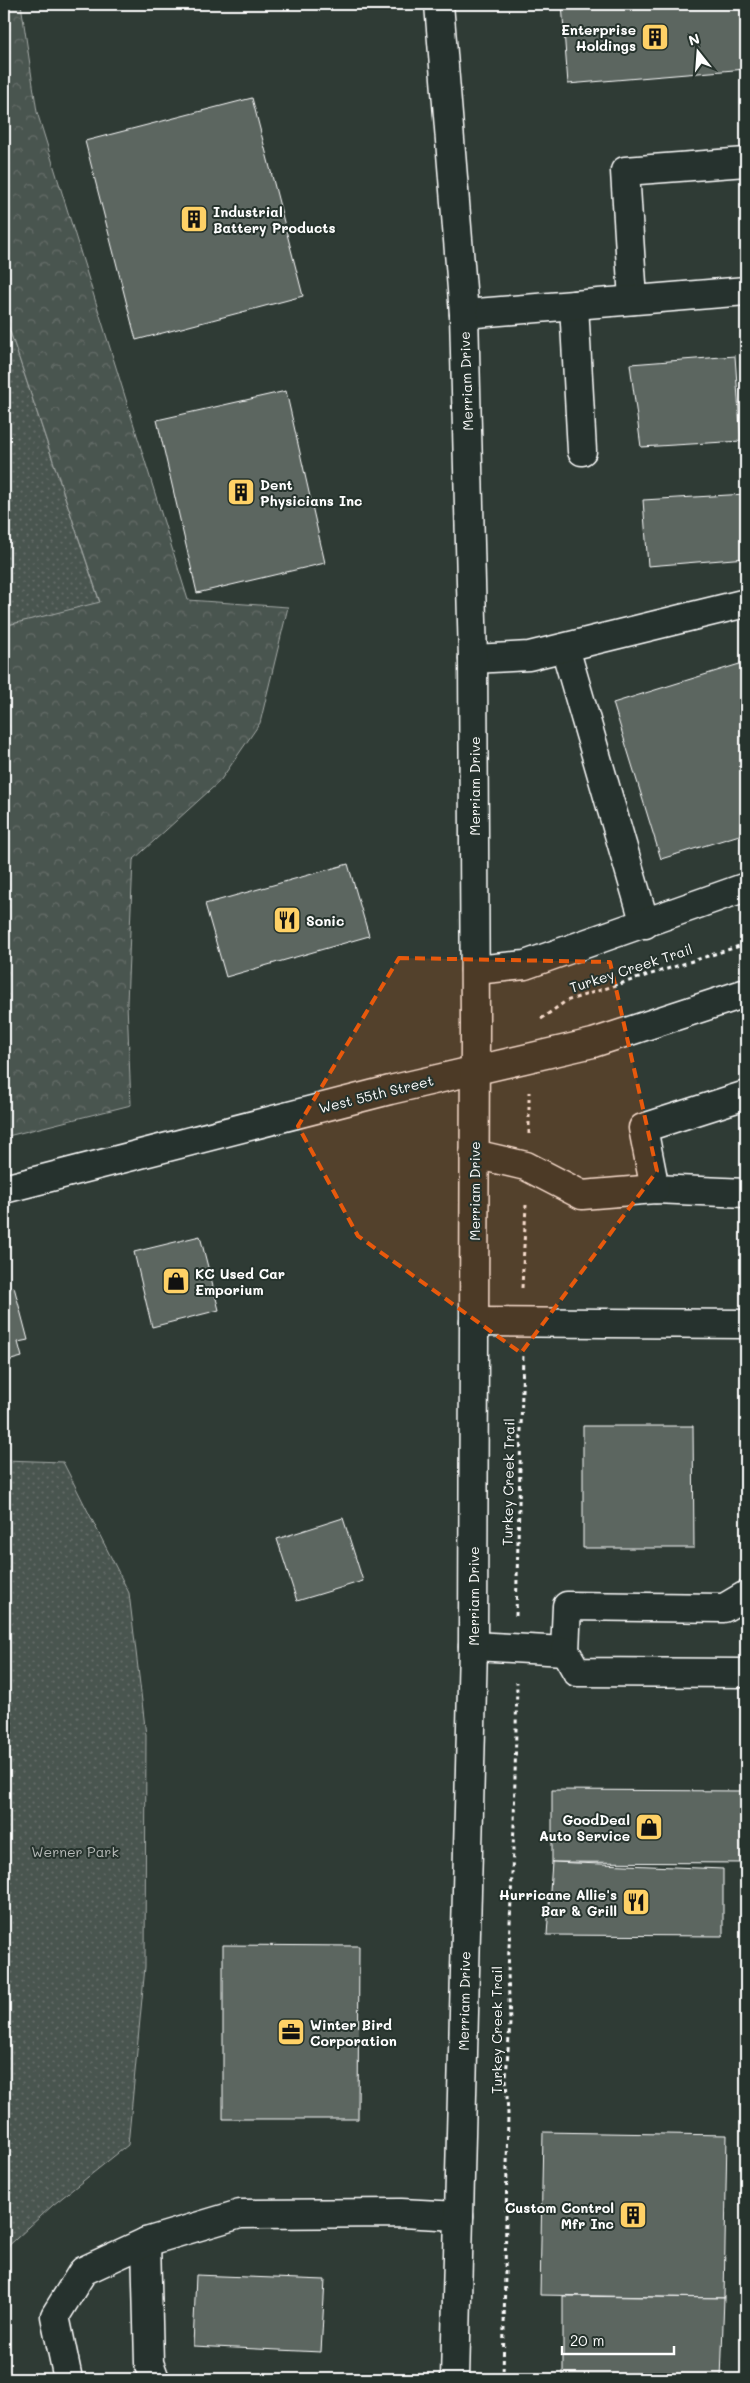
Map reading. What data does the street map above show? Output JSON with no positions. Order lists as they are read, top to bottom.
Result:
{
  "streets": {
    "main road": ["Merriam Drive", "West 55th Street"],
    "path": ["Turkey Creek Trail"]
  },
  "crossings": [
    ["Merriam Drive", "West 55th Street"]
  ],
  "parks": ["Werner Park"],
  "places": {
    "building": [
      "Enterprise Holdings",
      "Industrial Battery Products",
      "Dent Physicians Inc",
      "Custom Control Mfr Inc"
    ],
    "restaurant": ["Sonic", "Hurricane Allie's Bar & Grill"],
    "shop": ["KC Used Car Emporium", "GoodDeal Auto Service"],
    "office": ["Winter Bird Corporation"]
  },
  "scale_bar": "20 m",
  "north": "top"
}
